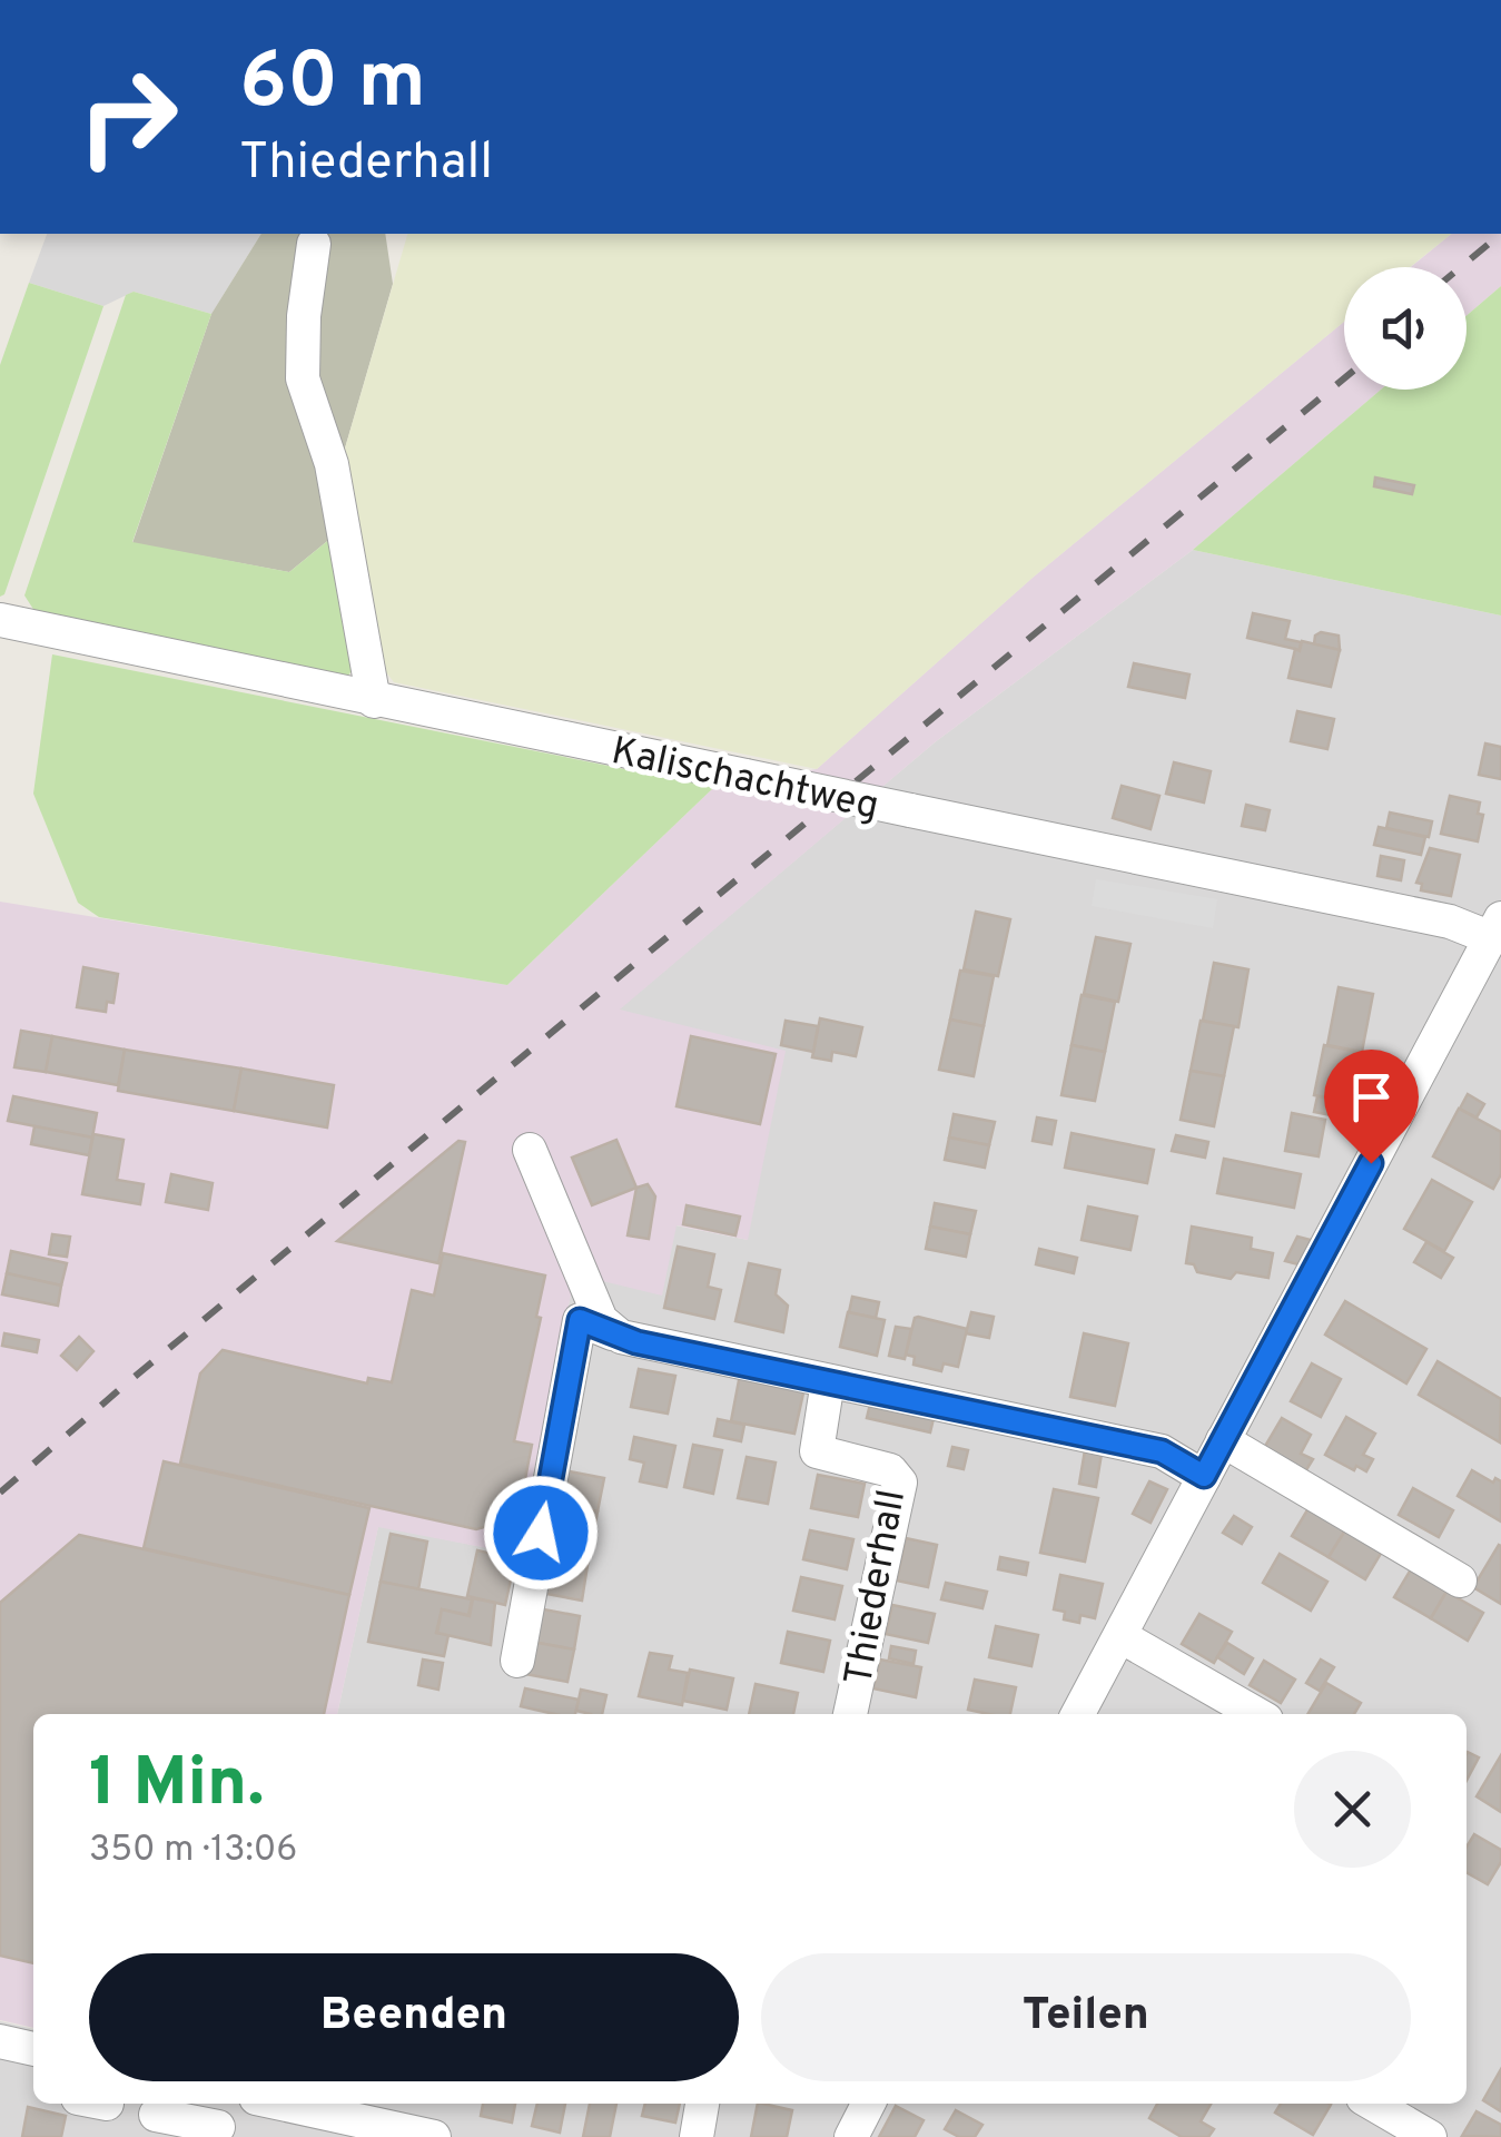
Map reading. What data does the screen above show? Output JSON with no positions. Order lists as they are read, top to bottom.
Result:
{
  "streets": {
    "street": ["Kalischachtweg", "Thiederhall"]
  },
  "page": {
    "turn": ["60 m", "Thiederhall"],
    "heading": ["1 Min.", "350 m · 13:06"],
    "buttons": ["Beenden", "Teilen"]
  }
}
